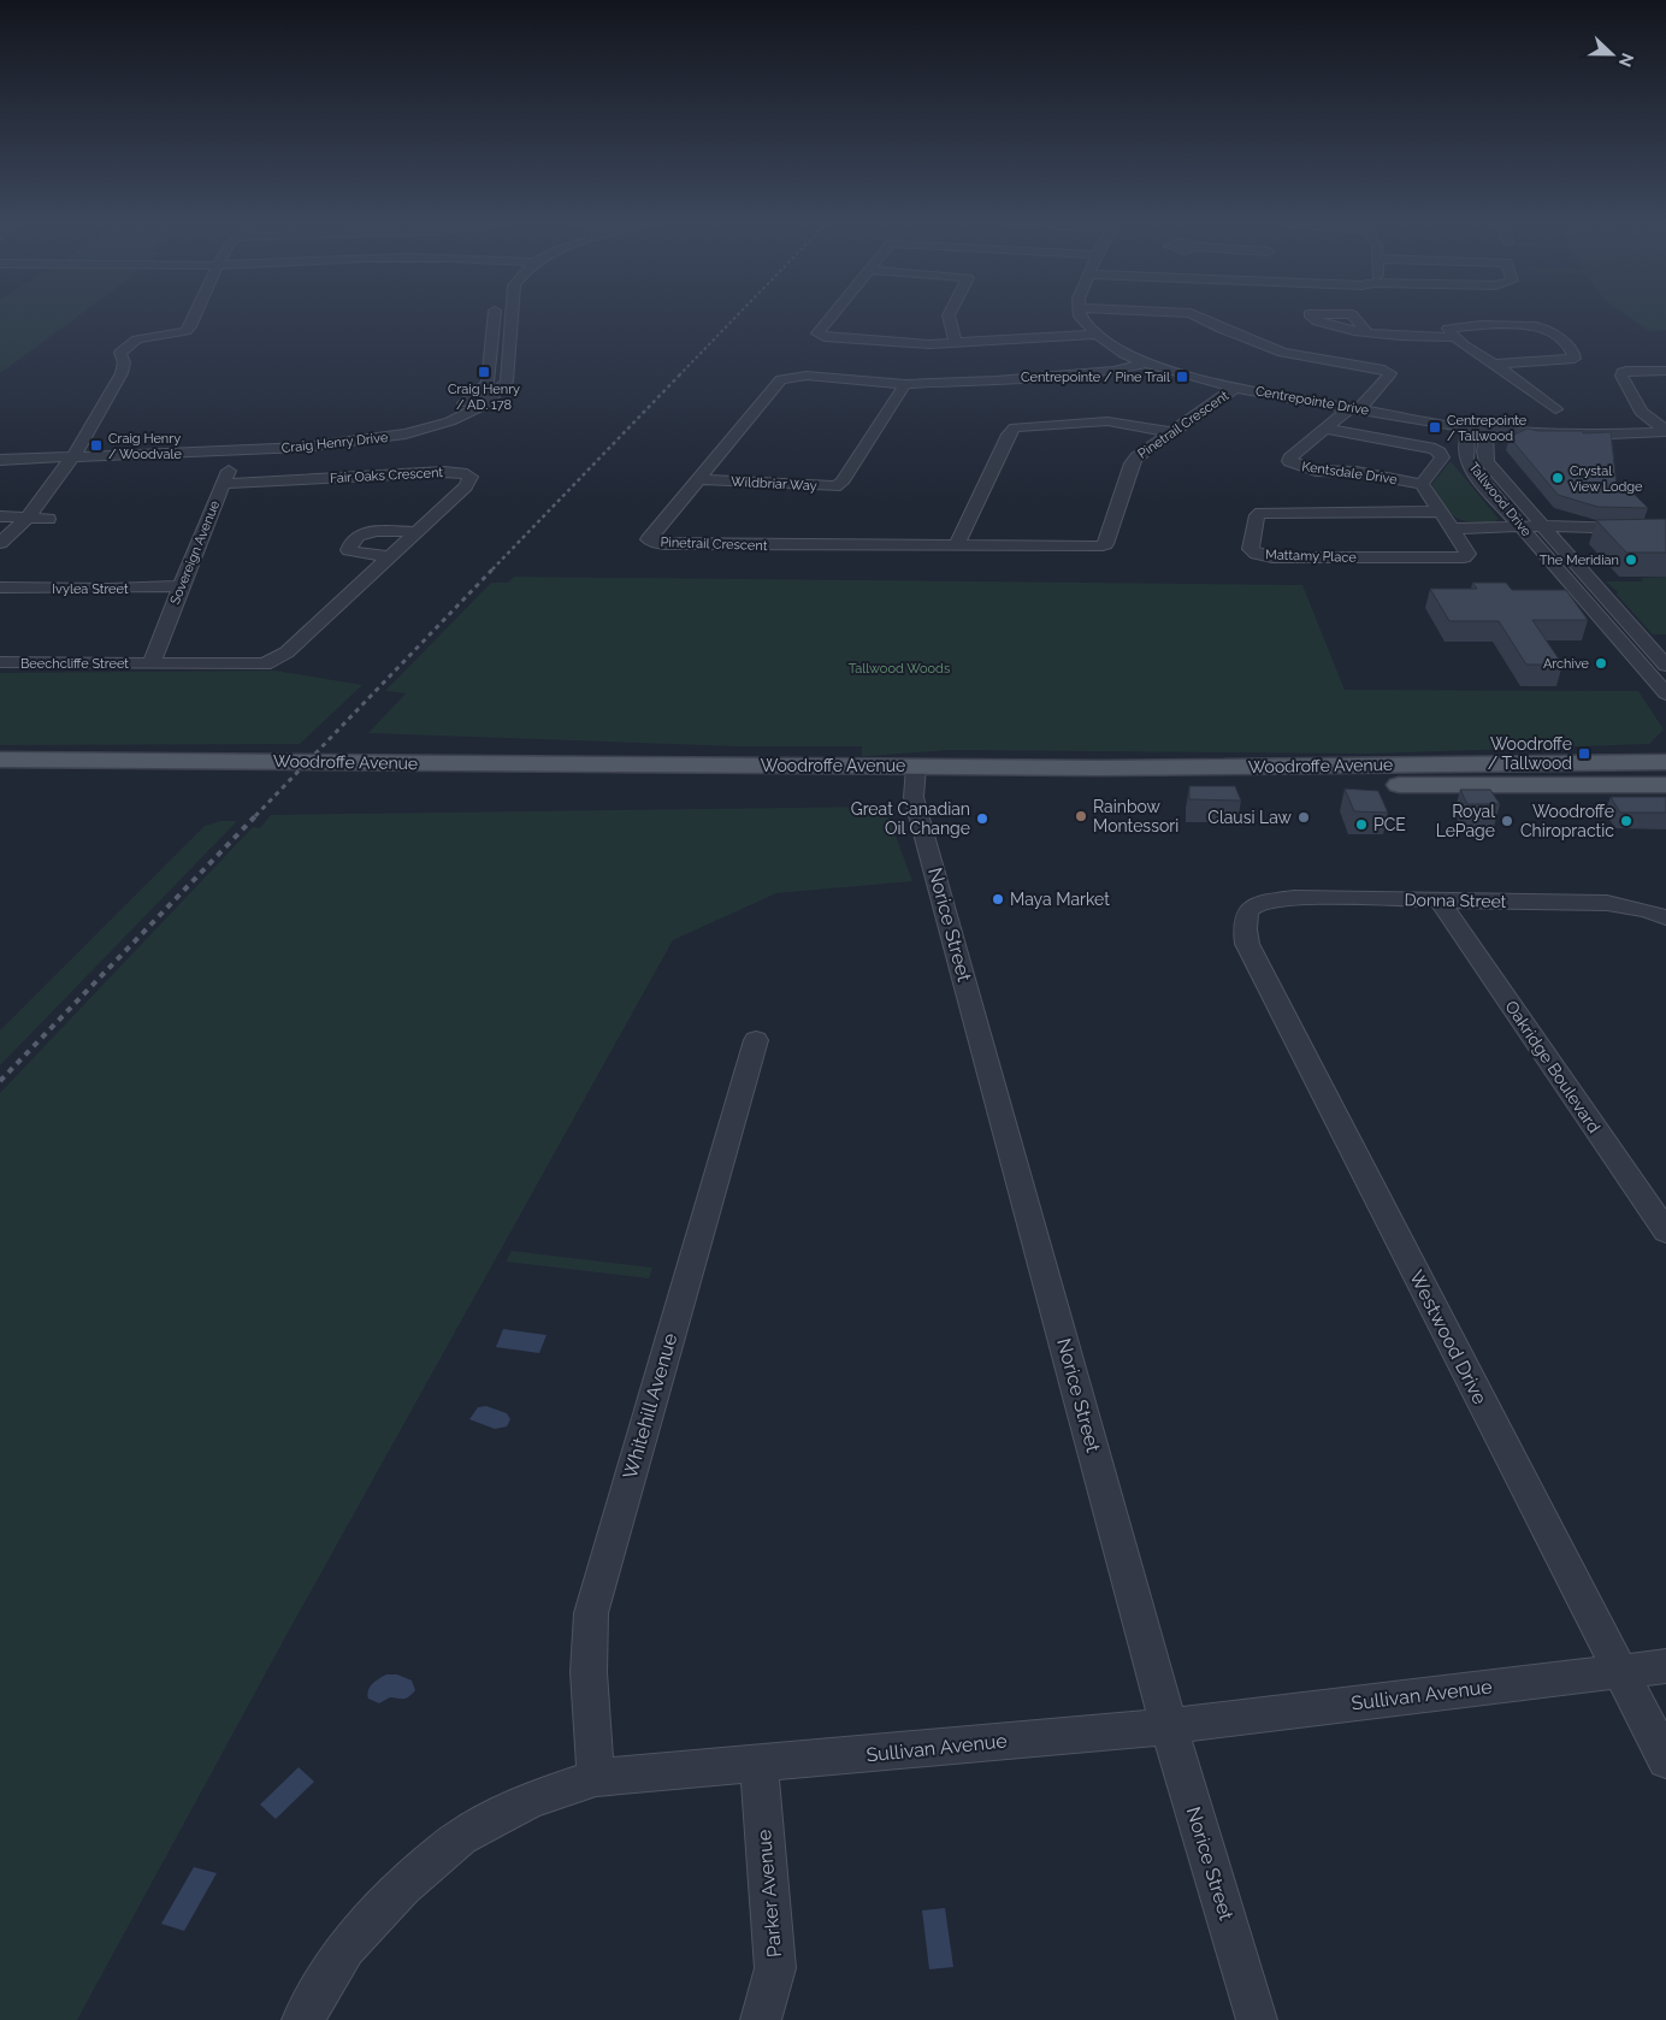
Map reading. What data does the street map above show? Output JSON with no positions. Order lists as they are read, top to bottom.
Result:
{
  "streets": {
    "main road": ["Woodroffe Avenue"],
    "street": [
      "Centrepointe Drive",
      "Pinetrail Crescent",
      "Craig Henry Drive",
      "Kentsdale Drive",
      "Fair Oaks Crescent",
      "Wildbriar Way",
      "Tallwood Drive",
      "Sovereign Avenue",
      "Mattamy Place",
      "Ivylea Street",
      "Beechcliffe Street",
      "Donna Street",
      "Norice Street",
      "Oakridge Boulevard",
      "Westwood Drive",
      "Whitehill Avenue",
      "Sullivan Avenue",
      "Parker Avenue"
    ]
  },
  "crossings": [
    ["Centrepointe Drive", "Pinetrail Crescent"],
    ["Centrepointe Drive", "Kentsdale Drive"],
    ["Centrepointe Drive", "Tallwood Drive"],
    ["Pinetrail Crescent", "Wildbriar Way"],
    ["Craig Henry Drive", "Sovereign Avenue"],
    ["Kentsdale Drive", "Mattamy Place"],
    ["Fair Oaks Crescent", "Sovereign Avenue"],
    ["Fair Oaks Crescent", "Beechcliffe Street"],
    ["Sovereign Avenue", "Ivylea Street"],
    ["Sovereign Avenue", "Beechcliffe Street"],
    ["Woodroffe Avenue", "Norice Street"],
    ["Donna Street", "Oakridge Boulevard"],
    ["Donna Street", "Westwood Drive"],
    ["Norice Street", "Sullivan Avenue"],
    ["Westwood Drive", "Sullivan Avenue"],
    ["Whitehill Avenue", "Sullivan Avenue"],
    ["Sullivan Avenue", "Parker Avenue"]
  ],
  "parks": ["Tallwood Woods"],
  "places": {
    "transit": [
      "Craig Henry / AD. 178",
      "Centrepointe / Pine Trail",
      "Centrepointe / Tallwood",
      "Craig Henry / Woodvale",
      "Woodroffe / Tallwood"
    ],
    "other": [
      "Crystal View Lodge",
      "The Meridian",
      "Archive",
      "Rainbow Montessori",
      "Clausi Law",
      "Great Canadian Oil Change",
      "Royal LePage",
      "Woodroffe Chiropractic",
      "PCE",
      "Maya Market"
    ]
  },
  "north": "right"
}
